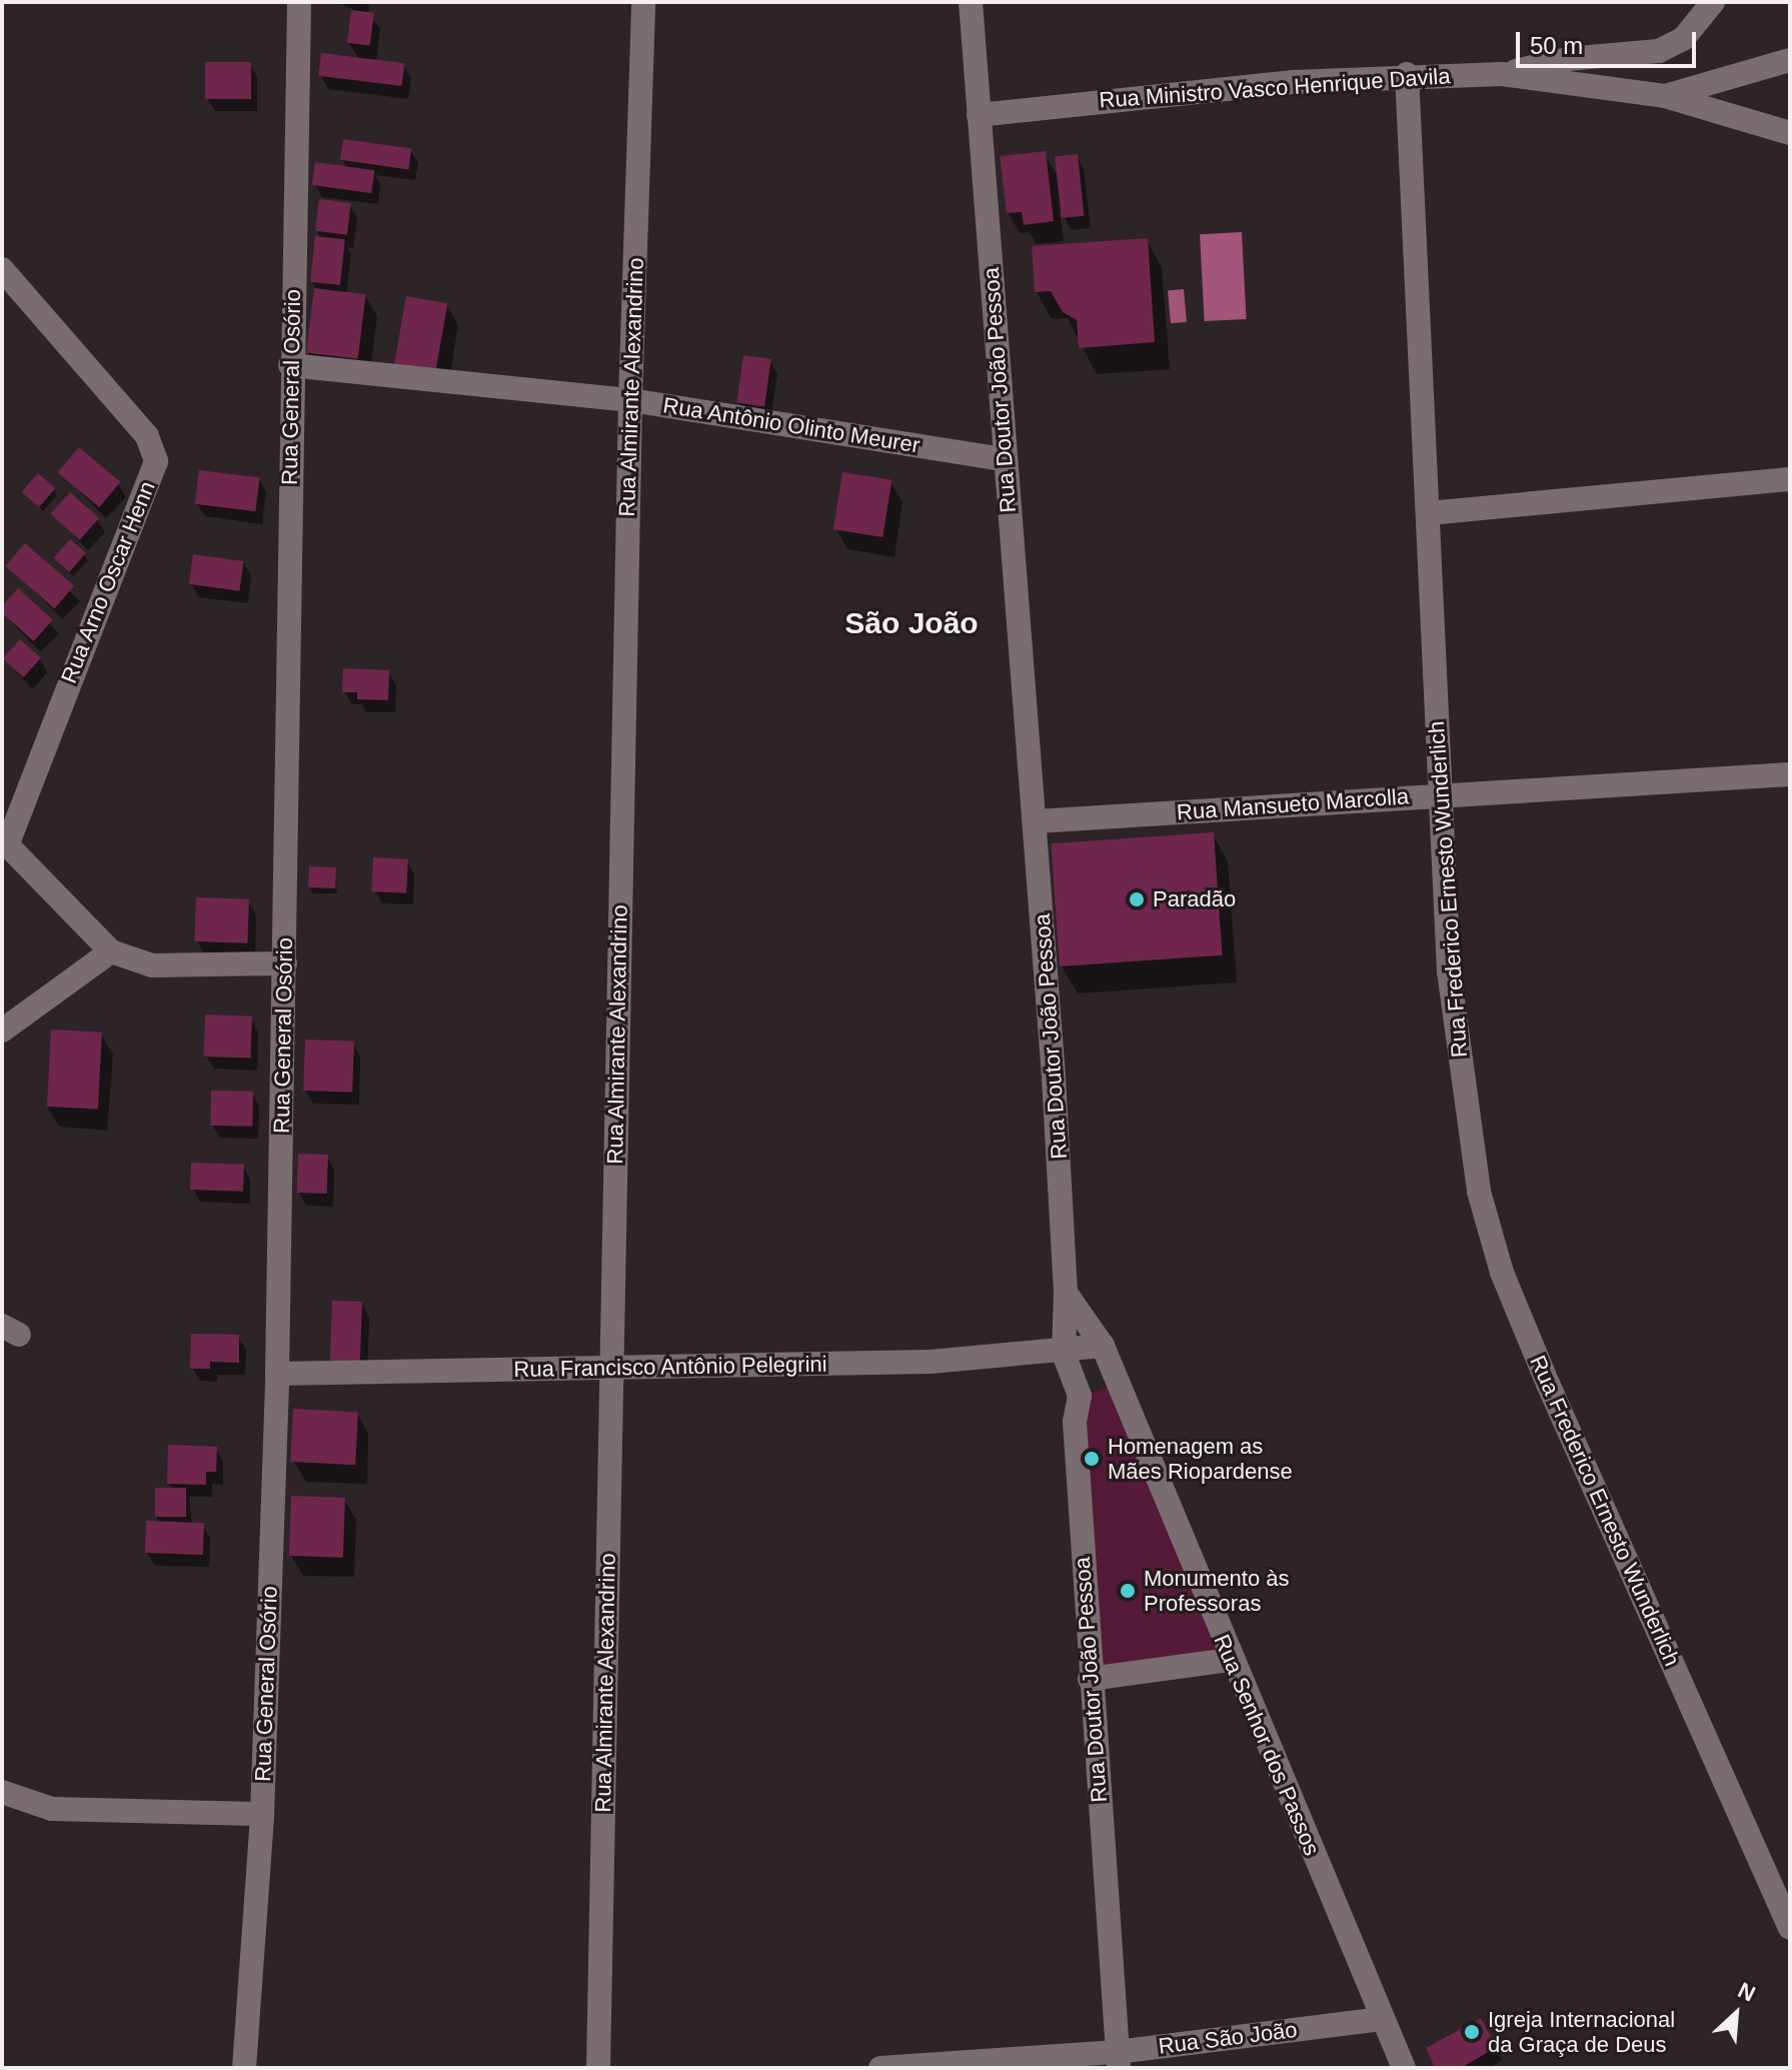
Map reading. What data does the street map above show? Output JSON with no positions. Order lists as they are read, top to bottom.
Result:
{
  "streets": {
    "street": [
      "Rua Ministro Vasco Henrique Davila",
      "Rua General Osório",
      "Rua Almirante Alexandrino",
      "Rua Doutor João Pessoa",
      "Rua Antônio Olinto Meurer",
      "Rua Arno Oscar Henn",
      "Rua Mansueto Marcolla",
      "Rua Frederico Ernesto Wunderlich",
      "Rua Francisco Antônio Pelegrini",
      "Rua Senhor dos Passos",
      "Rua São João"
    ]
  },
  "crossings": [
    ["Rua Ministro Vasco Henrique Davila", "Rua Doutor João Pessoa"],
    ["Rua Ministro Vasco Henrique Davila", "Rua Frederico Ernesto Wunderlich"],
    ["Rua General Osório", "Rua Antônio Olinto Meurer"],
    ["Rua General Osório", "Rua Francisco Antônio Pelegrini"],
    ["Rua Almirante Alexandrino", "Rua Antônio Olinto Meurer"],
    ["Rua Almirante Alexandrino", "Rua Francisco Antônio Pelegrini"],
    ["Rua Doutor João Pessoa", "Rua Antônio Olinto Meurer"],
    ["Rua Doutor João Pessoa", "Rua Mansueto Marcolla"],
    ["Rua Doutor João Pessoa", "Rua Francisco Antônio Pelegrini"],
    ["Rua Doutor João Pessoa", "Rua Senhor dos Passos"],
    ["Rua Doutor João Pessoa", "Rua São João"],
    ["Rua Mansueto Marcolla", "Rua Frederico Ernesto Wunderlich"],
    ["Rua Francisco Antônio Pelegrini", "Rua Senhor dos Passos"],
    ["Rua Senhor dos Passos", "Rua São João"]
  ],
  "districts": ["São João"],
  "places": [
    "Paradão",
    "Homenagem as Mães Riopardense",
    "Monumento às Professoras",
    "Igreja Internacional da Graça de Deus"
  ],
  "scale_bar": "50 m",
  "north": "top right"
}
